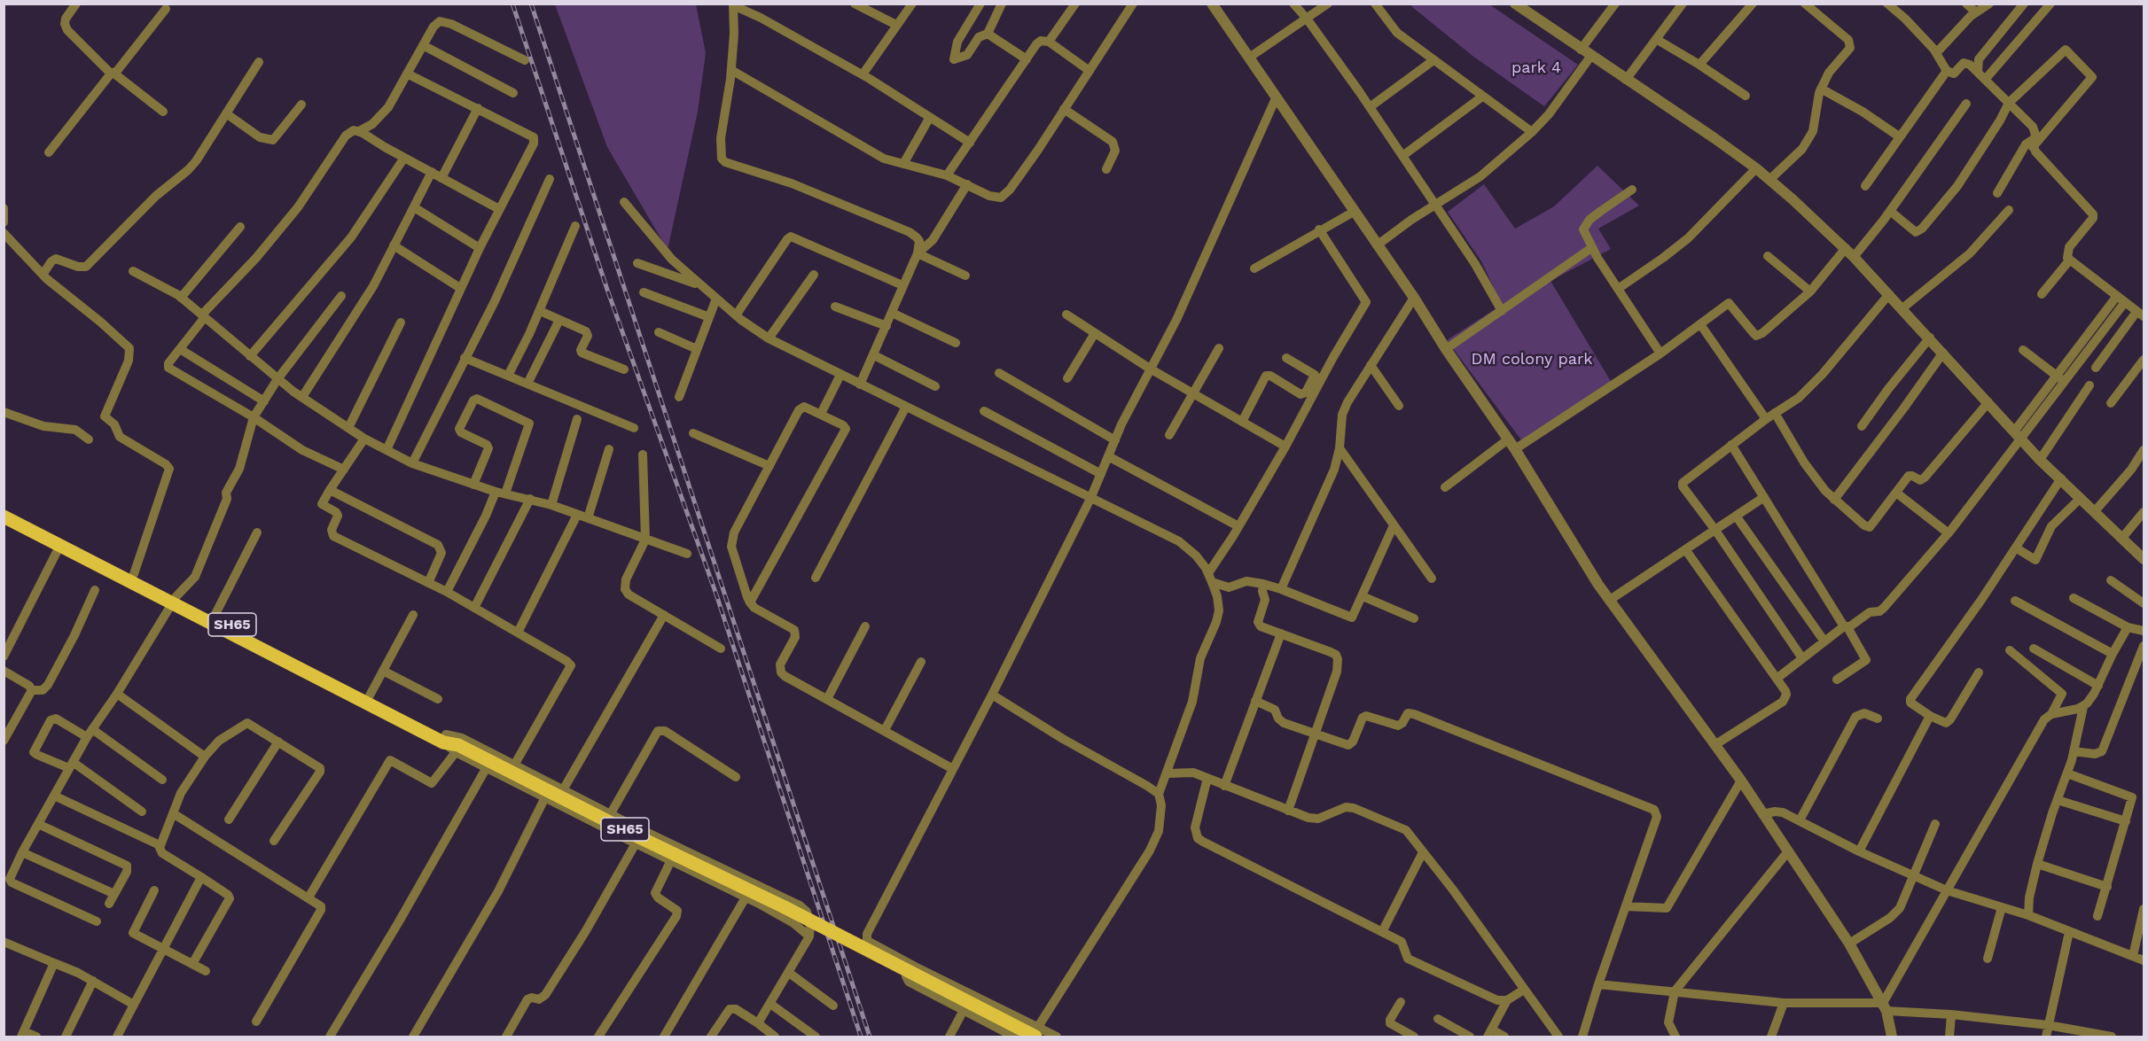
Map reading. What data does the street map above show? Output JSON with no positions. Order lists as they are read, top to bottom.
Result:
{
  "streets": {
    "main road": ["SH65"]
  },
  "parks": ["park 4", "DM colony park"]
}
